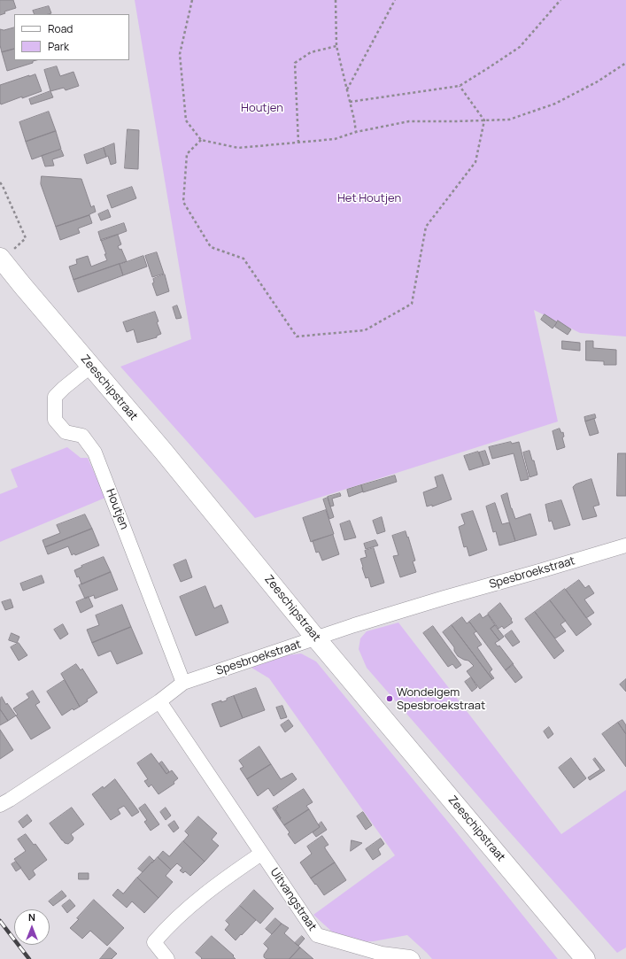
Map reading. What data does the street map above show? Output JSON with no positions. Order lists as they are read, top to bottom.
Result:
{
  "streets": {
    "main road": ["Zeeschipstraat"],
    "street": ["Houtjen", "Spesbroekstraat", "Uitvangstraat"]
  },
  "crossings": [
    ["Zeeschipstraat", "Houtjen"],
    ["Zeeschipstraat", "Spesbroekstraat"],
    ["Houtjen", "Spesbroekstraat"],
    ["Spesbroekstraat", "Uitvangstraat"]
  ],
  "parks": ["Houtjen", "Het Houtjen"],
  "places": ["Wondelgem Spesbroekstraat"],
  "legend": ["Road", "Park"],
  "north": "top"
}
